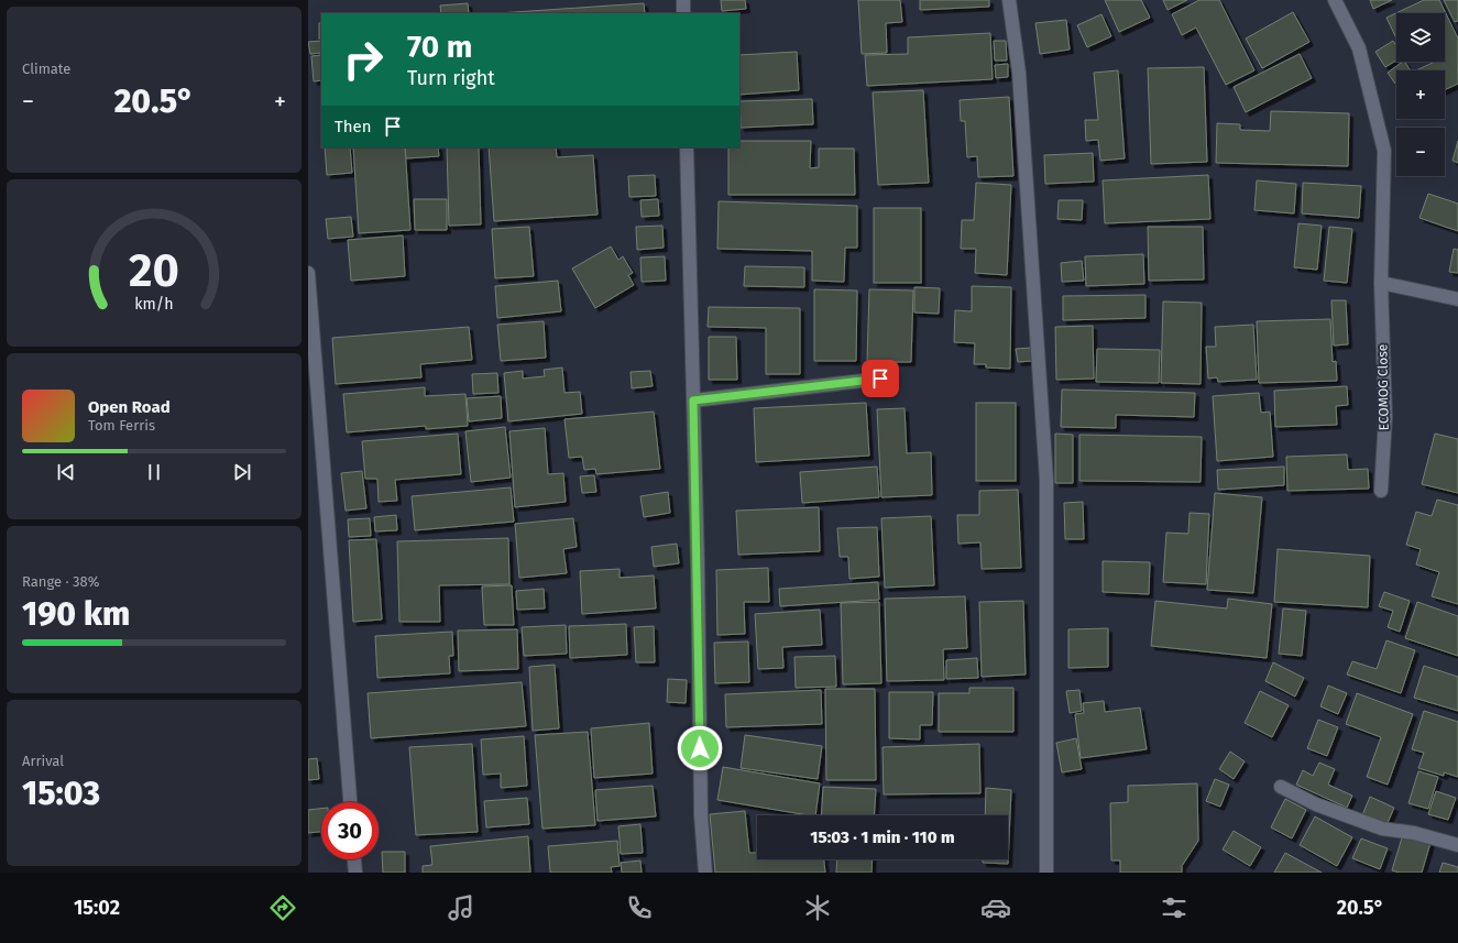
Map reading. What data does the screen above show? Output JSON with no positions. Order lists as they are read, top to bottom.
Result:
{
  "streets": {
    "street": ["ECOMOG Close"]
  },
  "page": {
    "tile": [
      "Climate",
      ["Range · 38%", "190 km"],
      ["Arrival", "15:03"]
    ],
    "map_buttons": ["+", "−"],
    "turn": ["70 m", "Turn right"],
    "heat": ["−", "20.5°", "+"],
    "then": "Then",
    "song": ["Open Road", "Tom Ferris"],
    "limit": "30",
    "trip": "15:03 · 1 min · 110 m",
    "tabs": ["15:02", "20.5°"],
    "gauge": ["20", "km/h"]
  }
}
